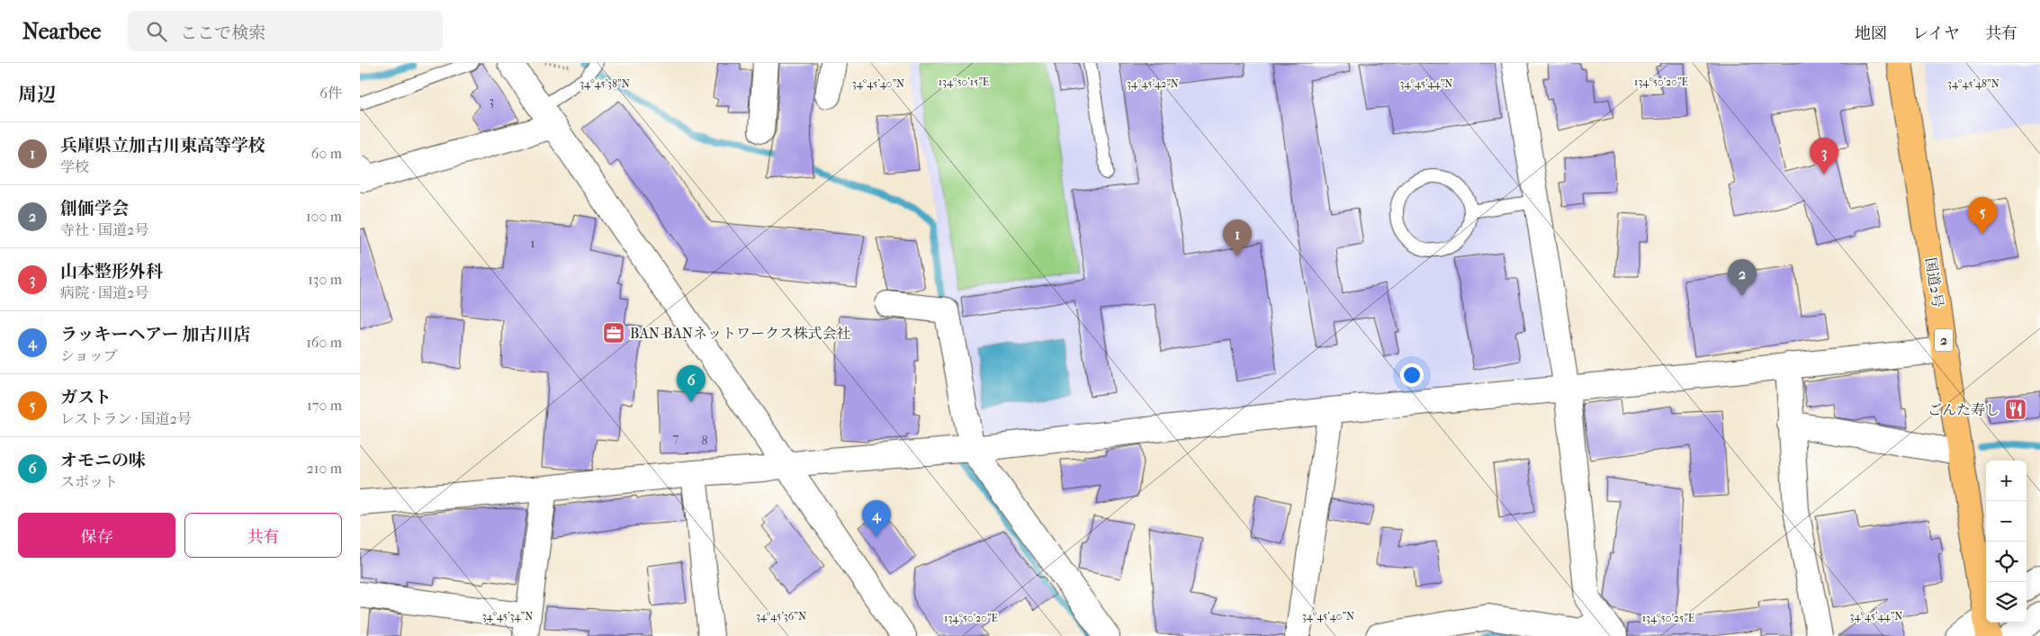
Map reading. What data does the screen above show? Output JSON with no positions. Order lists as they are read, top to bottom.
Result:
{
  "streets": {
    "highway": ["国道2号", "2"]
  },
  "places": {
    "office": ["BAN-BANネットワークス株式会社"],
    "restaurant": ["ごんた寿し"]
  },
  "house_numbers": [
    "3",
    "1",
    "7",
    "8"
  ],
  "page": {
    "header": "Nearbee",
    "search": "ここで検索",
    "nav": ["地図", "レイヤ", "共有"],
    "heading": ["周辺", "6件"],
    "list": [
      {
        "mark": "1",
        "name": "兵庫県立加古川東高等学校",
        "note": "学校",
        "value": "60 m"
      },
      {
        "mark": "2",
        "name": "創価学会",
        "note": "寺社 · 国道2号",
        "value": "100 m"
      },
      {
        "mark": "3",
        "name": "山本整形外科",
        "note": "病院 · 国道2号",
        "value": "130 m"
      },
      {
        "mark": "4",
        "name": "ラッキーヘアー 加古川店",
        "note": "ショップ",
        "value": "160 m"
      },
      {
        "mark": "5",
        "name": "ガスト",
        "note": "レストラン · 国道2号",
        "value": "170 m"
      },
      {
        "mark": "6",
        "name": "オモニの味",
        "note": "スポット",
        "value": "210 m"
      }
    ],
    "pins": [
      "3",
      "5",
      "1",
      "2",
      "6",
      "4"
    ],
    "map_buttons": ["+", "−"],
    "buttons": ["保存", "共有"]
  },
  "coordinates": [
    "134°50'15\"E",
    "134°50'20\"E",
    "34°45'38\"N",
    "34°45'40\"N",
    "34°45'42\"N",
    "34°45'44\"N",
    "34°45'48\"N",
    "34°45'34\"N",
    "34°45'36\"N",
    "134°50'25\"E"
  ]
}
